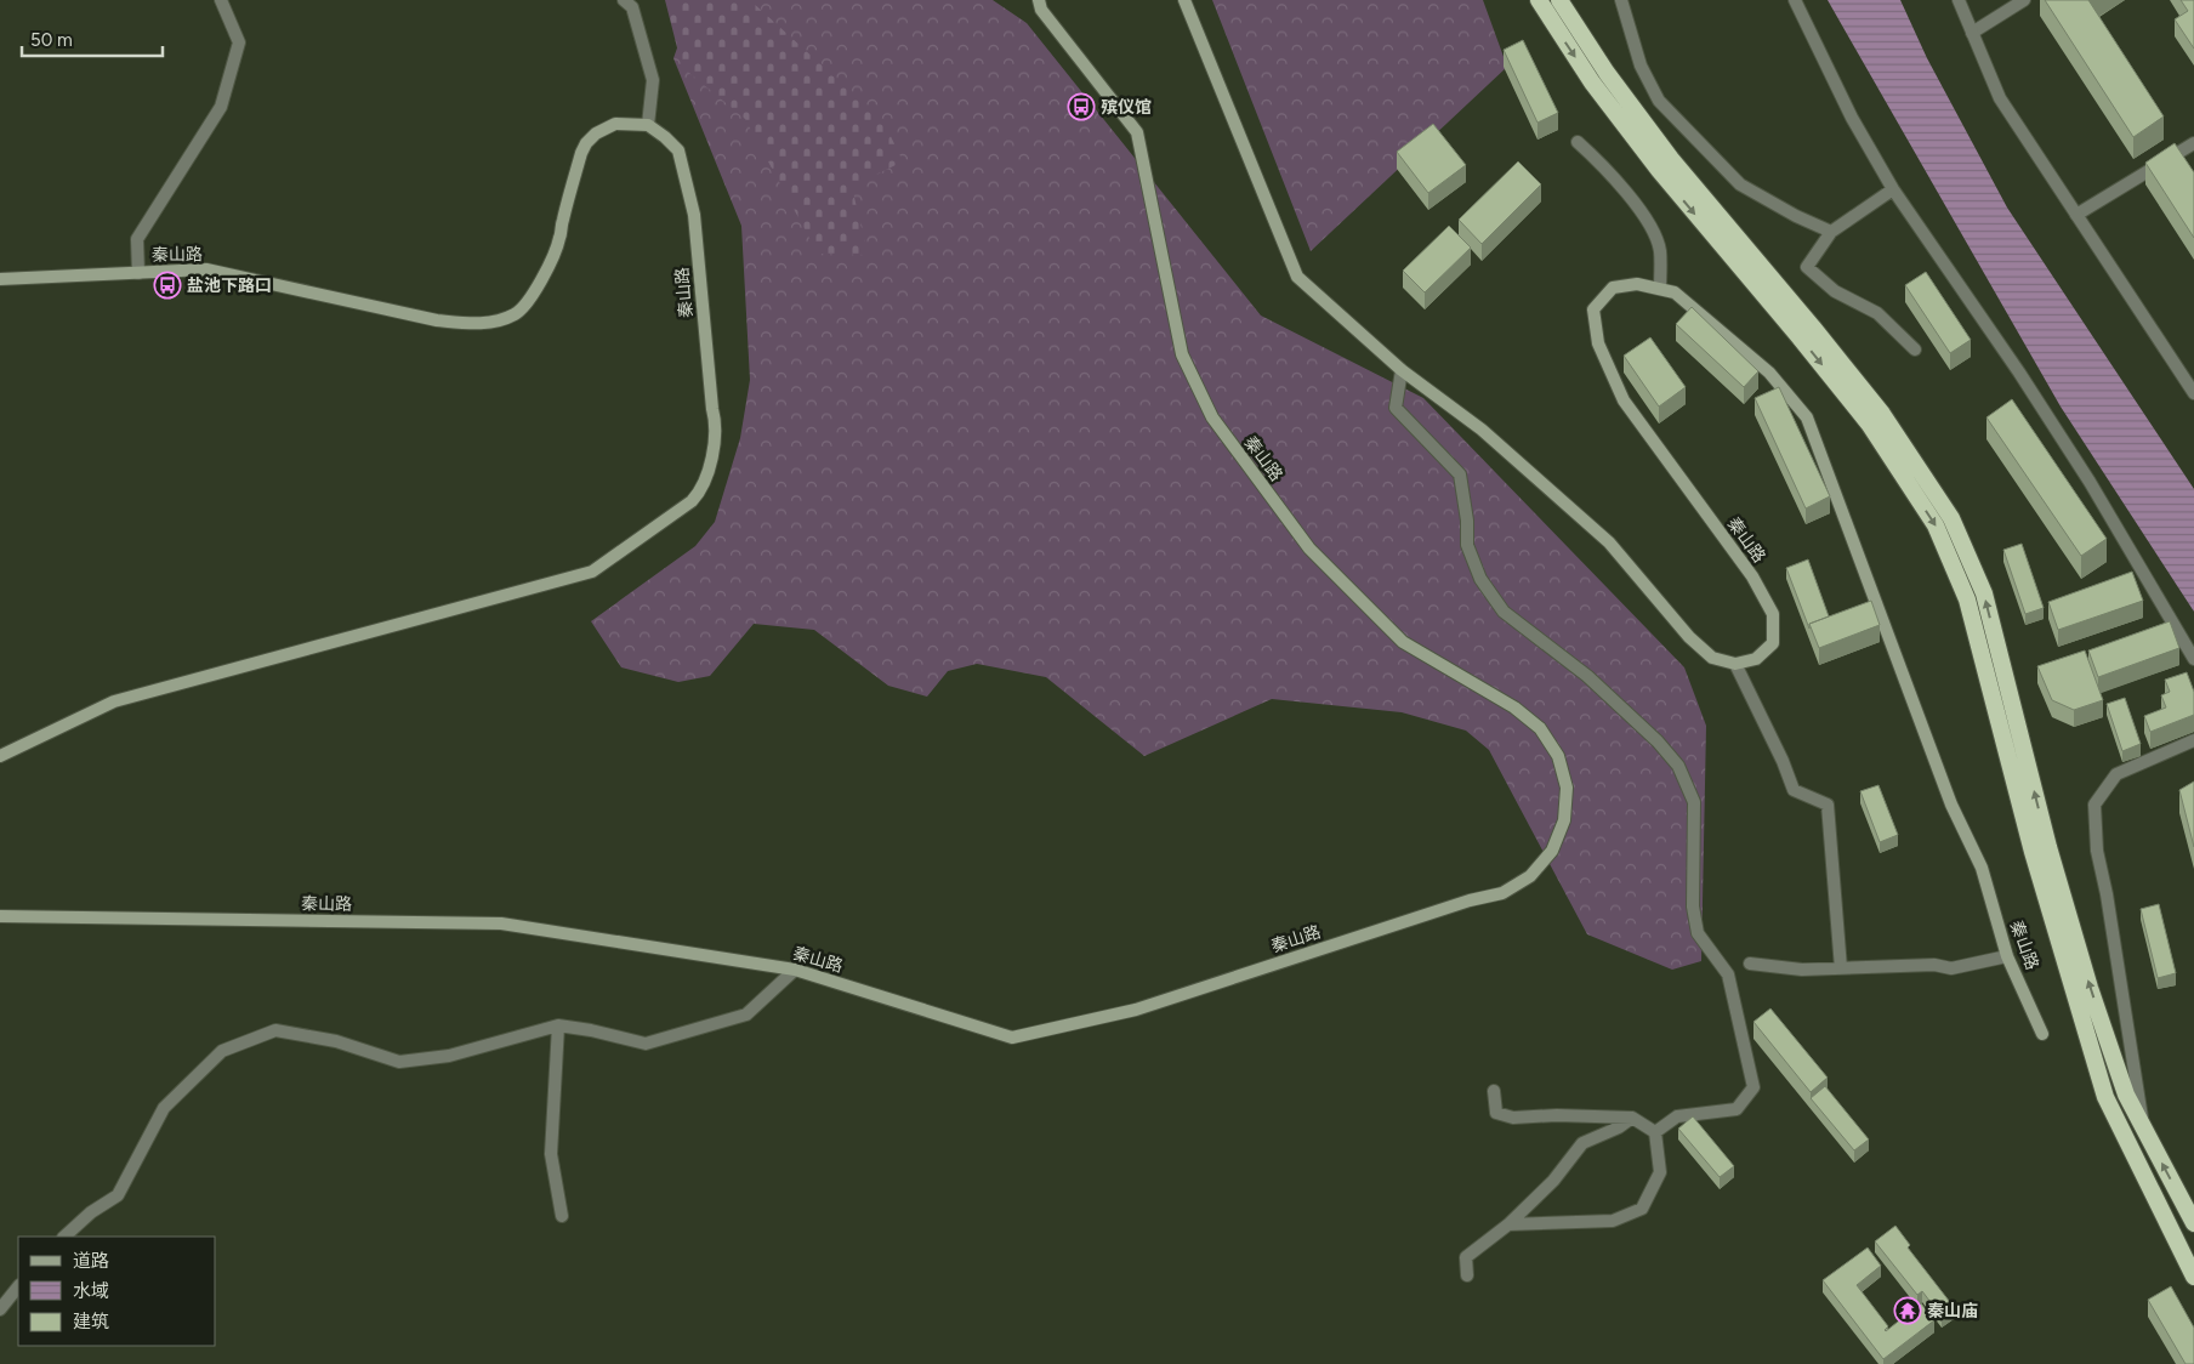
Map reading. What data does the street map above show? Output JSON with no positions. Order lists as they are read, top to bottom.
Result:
{
  "streets": {
    "main road": ["秦山路"]
  },
  "places": {
    "bus stop": ["殡仪馆", "盐池下路口"],
    "temple": ["秦山庙"]
  },
  "legend": ["道路", "水域", "建筑"],
  "scale_bar": "50 m"
}
